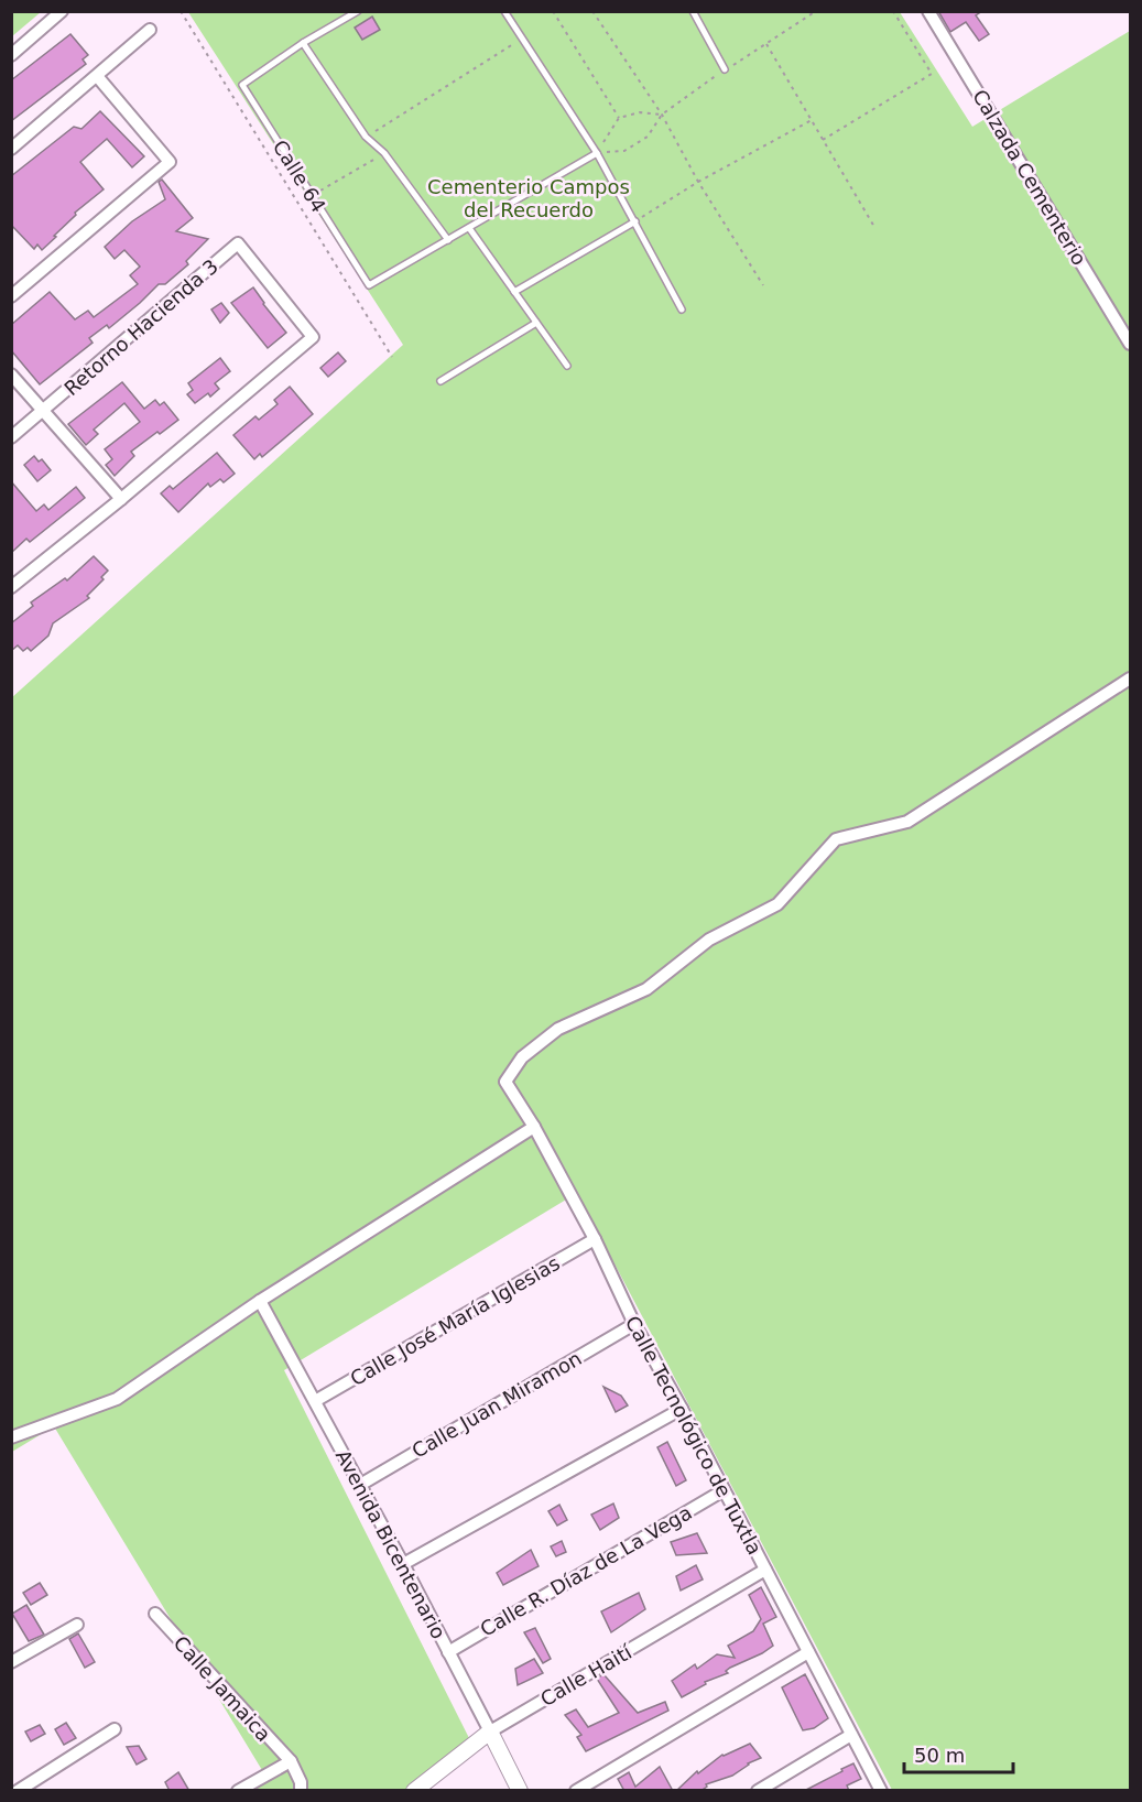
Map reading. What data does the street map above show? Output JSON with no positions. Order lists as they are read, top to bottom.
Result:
{
  "streets": {
    "street": [
      "Calzada Cementerio",
      "Retorno Hacienda 3",
      "Calle José María Iglesias",
      "Calle Juan Miramon",
      "Calle Tecnológico de Tuxtla",
      "Avenida Bicentenario",
      "Calle R. Díaz de La Vega",
      "Calle Haití",
      "Calle Jamaica"
    ],
    "path": ["Calle 64"]
  },
  "crossings": [
    ["Calle José María Iglesias", "Calle Tecnológico de Tuxtla"],
    ["Calle José María Iglesias", "Avenida Bicentenario"],
    ["Calle Juan Miramon", "Calle Tecnológico de Tuxtla"],
    ["Calle Juan Miramon", "Avenida Bicentenario"],
    ["Calle Tecnológico de Tuxtla", "Calle R. Díaz de La Vega"],
    ["Calle Tecnológico de Tuxtla", "Calle Haití"],
    ["Avenida Bicentenario", "Calle R. Díaz de La Vega"],
    ["Avenida Bicentenario", "Calle Haití"]
  ],
  "parks": ["Cementerio Campos del Recuerdo"],
  "scale_bar": "50 m"
}
